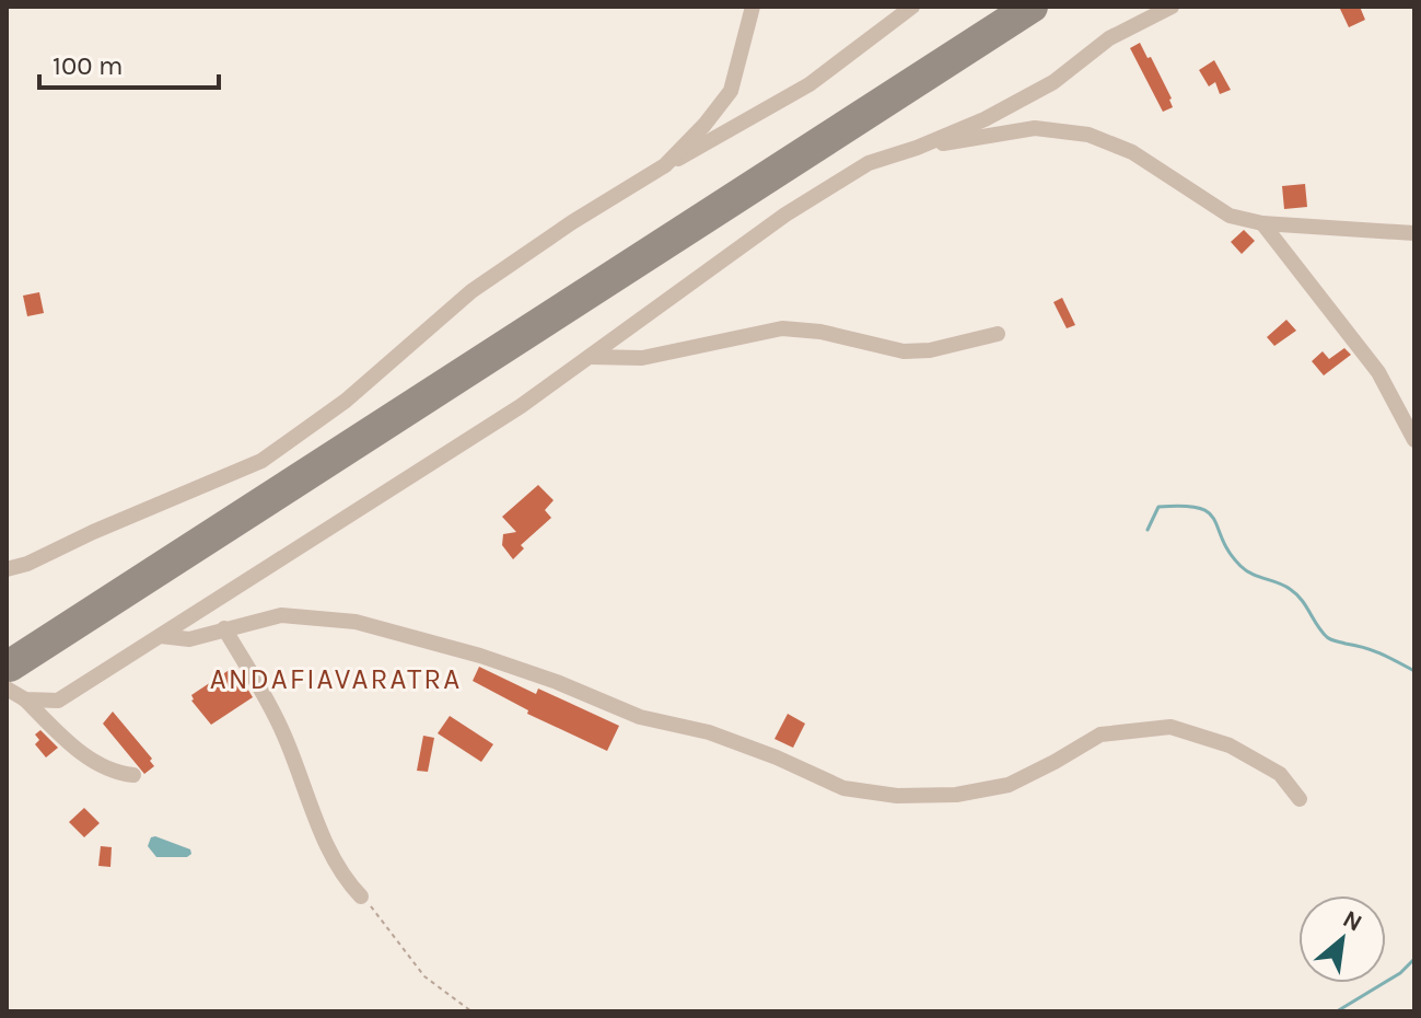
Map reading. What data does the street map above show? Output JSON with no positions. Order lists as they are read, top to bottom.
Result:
{
  "districts": ["ANDAFIAVARATRA"],
  "scale_bar": "100 m",
  "north": "top right"
}
